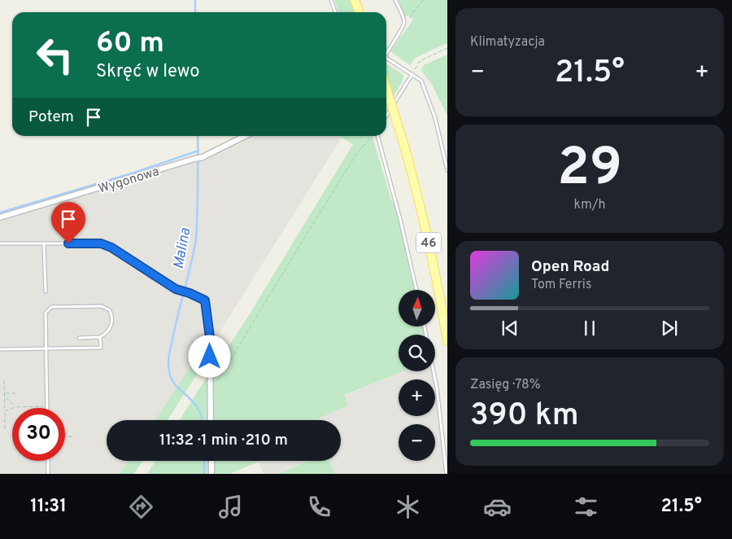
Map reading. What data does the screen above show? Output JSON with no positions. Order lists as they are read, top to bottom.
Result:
{
  "streets": {
    "main road": ["46"],
    "street": ["Wygonowa"]
  },
  "water": ["Malina"],
  "north": "top",
  "page": {
    "tile": [
      "Klimatyzacja",
      ["29", "km/h"],
      ["Zasięg · 78%", "390 km"]
    ],
    "turn": ["60 m", "Skręć w lewo"],
    "heat": ["−", "21.5°", "+"],
    "then": "Potem",
    "song": ["Open Road", "Tom Ferris"],
    "map_buttons": ["+", "−"],
    "limit": "30",
    "trip": "11:32 · 1 min · 210 m",
    "tabs": ["11:31", "21.5°"]
  }
}
